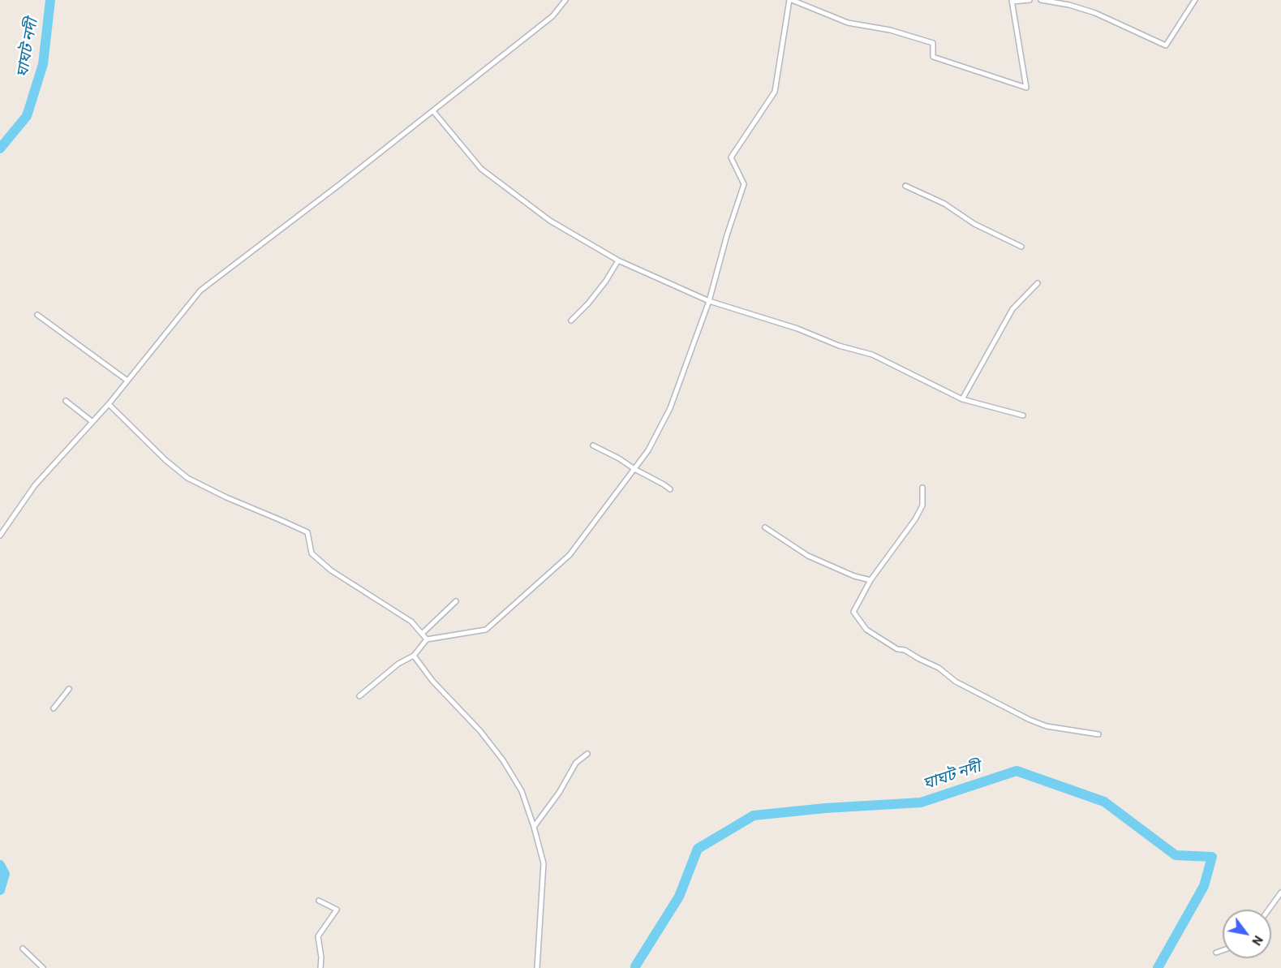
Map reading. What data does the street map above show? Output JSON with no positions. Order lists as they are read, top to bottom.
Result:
{
  "water": ["ঘাঘট নদী"],
  "north": "bottom right"
}
